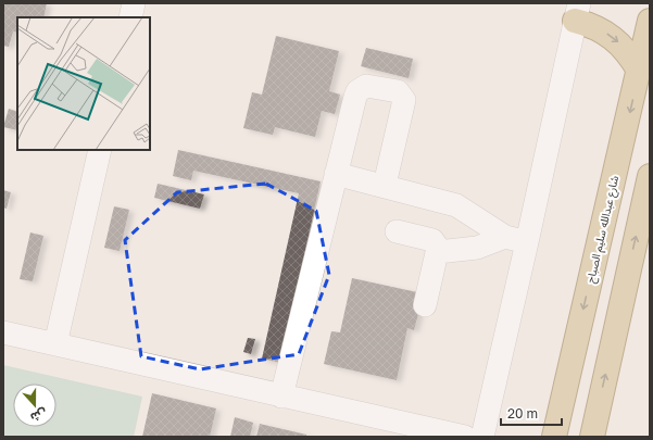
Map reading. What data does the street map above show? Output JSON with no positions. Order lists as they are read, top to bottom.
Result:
{
  "streets": {
    "main road": ["شارع عبدالله سليم الصباح"]
  },
  "scale_bar": "20 m",
  "north": "bottom"
}
